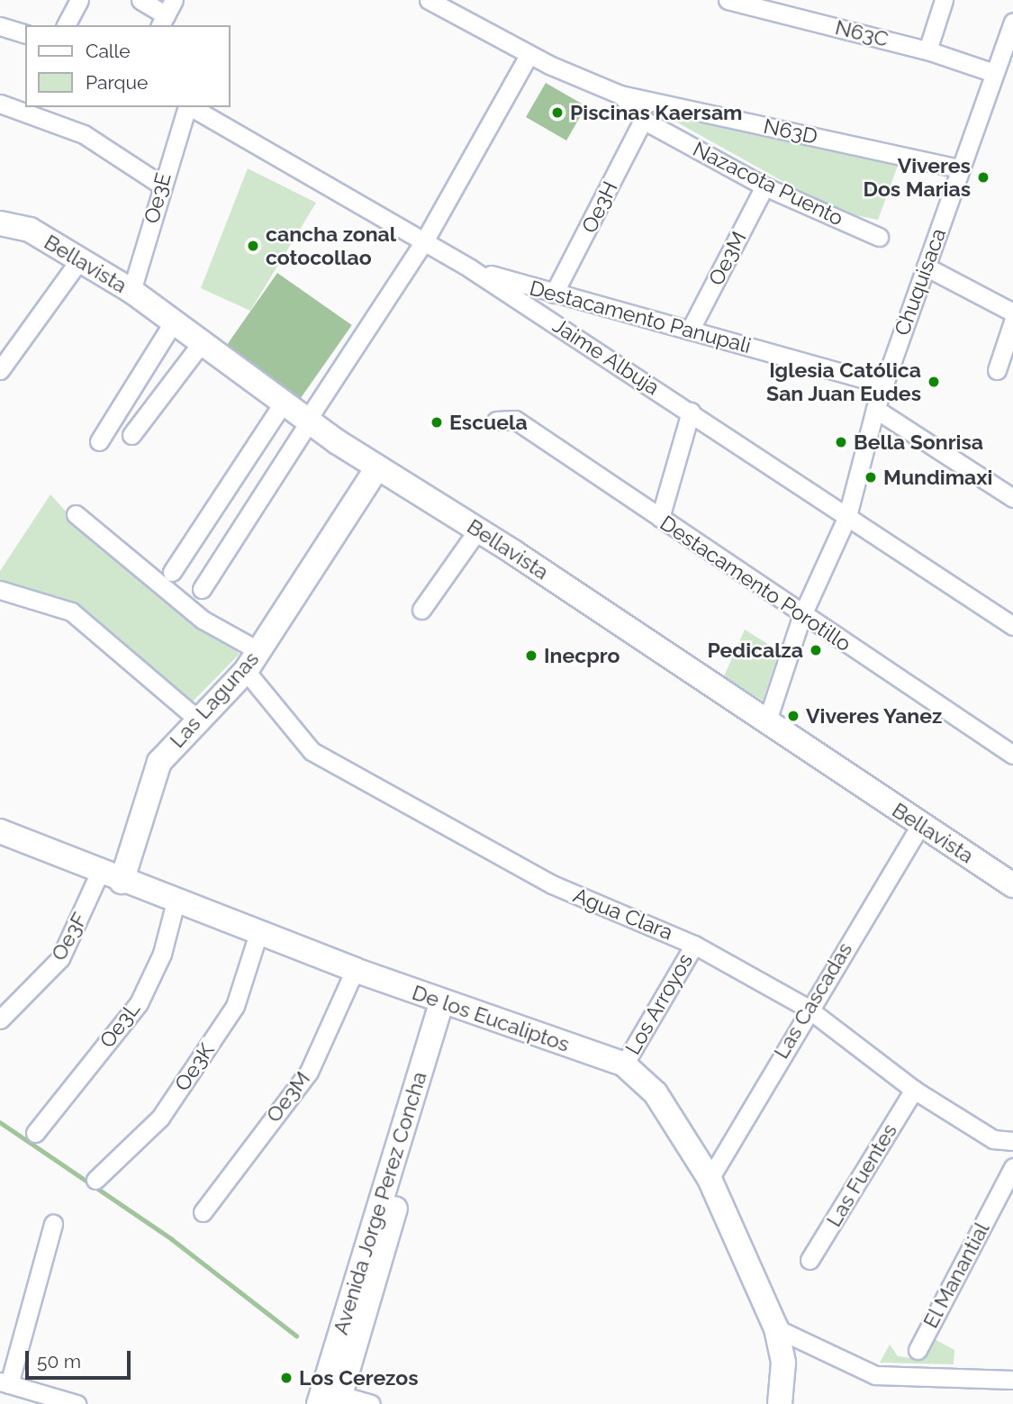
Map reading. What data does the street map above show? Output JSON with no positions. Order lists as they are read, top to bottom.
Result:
{
  "streets": {
    "street": [
      "N63C",
      "N63D",
      "Nazacota Puento",
      "Oe3E",
      "Oe3H",
      "Oe3M",
      "Bellavista",
      "Chuquisaca",
      "Destacamento Panupali",
      "Jaime Albuja",
      "Destacamento Porotillo",
      "Las Lagunas",
      "Agua Clara",
      "Oe3F",
      "Las Cascadas",
      "Los Arroyos",
      "De los Eucaliptos",
      "Oe3L",
      "Oe3K",
      "Las Fuentes",
      "Avenida Jorge Perez Concha",
      "El Manantial"
    ]
  },
  "crossings": [
    ["N63C", "Chuquisaca"],
    ["N63D", "Nazacota Puento"],
    ["N63D", "Chuquisaca"],
    ["Nazacota Puento", "Oe3H"],
    ["Nazacota Puento", "Oe3M"],
    ["Oe3E", "Bellavista"],
    ["Oe3H", "Destacamento Panupali"],
    ["Oe3M", "Destacamento Panupali"],
    ["Oe3M", "De los Eucaliptos"],
    ["Bellavista", "Chuquisaca"],
    ["Bellavista", "Las Lagunas"],
    ["Bellavista", "Las Cascadas"],
    ["Chuquisaca", "Destacamento Panupali"],
    ["Chuquisaca", "Jaime Albuja"],
    ["Chuquisaca", "Destacamento Porotillo"],
    ["Destacamento Panupali", "Jaime Albuja"],
    ["Las Lagunas", "Agua Clara"],
    ["Las Lagunas", "De los Eucaliptos"],
    ["Agua Clara", "Las Cascadas"],
    ["Agua Clara", "Los Arroyos"],
    ["Agua Clara", "Las Fuentes"],
    ["Oe3F", "De los Eucaliptos"],
    ["Las Cascadas", "De los Eucaliptos"],
    ["Los Arroyos", "De los Eucaliptos"],
    ["De los Eucaliptos", "Oe3L"],
    ["De los Eucaliptos", "Oe3K"],
    ["De los Eucaliptos", "Avenida Jorge Perez Concha"]
  ],
  "places": [
    "Piscinas Kaersam",
    "Viveres Dos Marias",
    "cancha zonal cotocollao",
    "Iglesia Católica San Juan Eudes",
    "Escuela",
    "Bella Sonrisa",
    "Mundimaxi",
    "Pedicalza",
    "Inecpro",
    "Viveres Yanez",
    "Los Cerezos"
  ],
  "legend": ["Calle", "Parque"],
  "scale_bar": "50 m"
}
